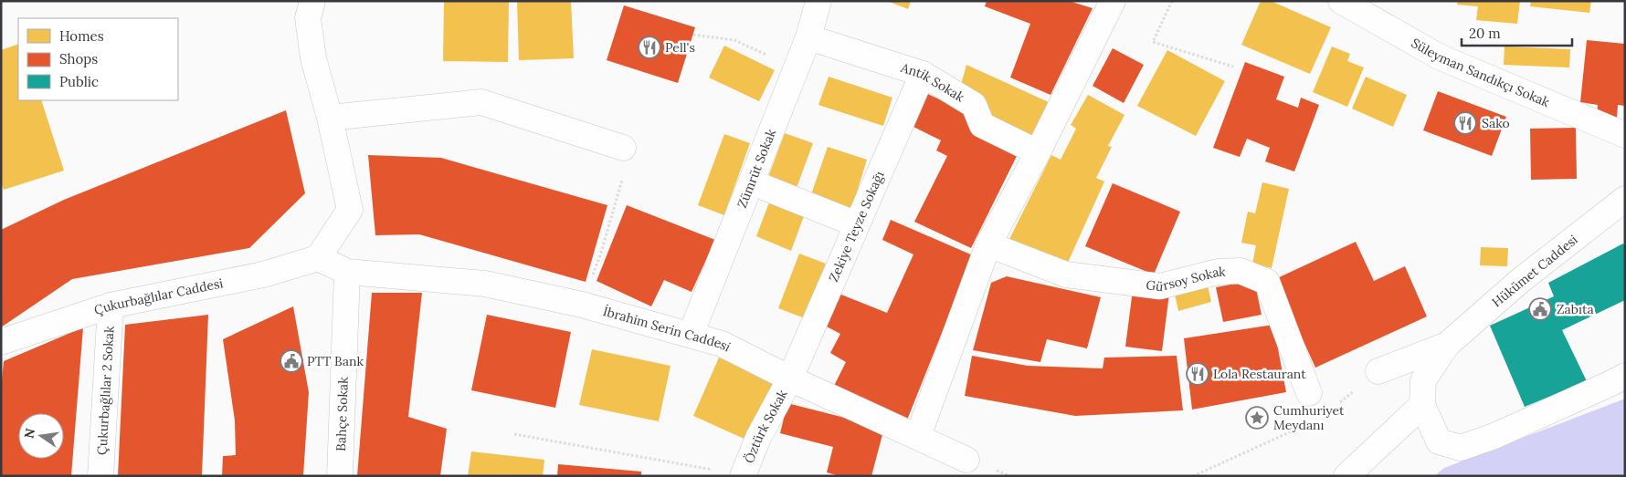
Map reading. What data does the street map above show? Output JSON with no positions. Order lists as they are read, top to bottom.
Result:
{
  "streets": {
    "street": [
      "Süleyman Sandıkçı Sokak",
      "Antik Sokak",
      "Zümrüt Sokak",
      "Zekiye Teyze Sokağı",
      "Hükümet Caddesi",
      "Gürsoy Sokak",
      "Çukurbağlılar Caddesi",
      "İbrahim Serin Caddesi",
      "Çukurbağlılar 2 Sokak",
      "Bahçe Sokak",
      "Öztürk Sokak"
    ]
  },
  "crossings": [
    ["Antik Sokak", "Zümrüt Sokak"],
    ["Antik Sokak", "Zekiye Teyze Sokağı"],
    ["Zümrüt Sokak", "İbrahim Serin Caddesi"],
    ["Zekiye Teyze Sokağı", "İbrahim Serin Caddesi"],
    ["Zekiye Teyze Sokağı", "Öztürk Sokak"],
    ["Çukurbağlılar Caddesi", "Çukurbağlılar 2 Sokak"],
    ["İbrahim Serin Caddesi", "Bahçe Sokak"],
    ["İbrahim Serin Caddesi", "Öztürk Sokak"]
  ],
  "places": {
    "restaurant": ["Pell's", "Sako", "Lola Restaurant"],
    "public building": ["Zabıta", "PTT Bank"],
    "place": ["Cumhuriyet Meydanı"]
  },
  "legend": ["Homes", "Shops", "Public"],
  "scale_bar": "20 m",
  "north": "left"
}
